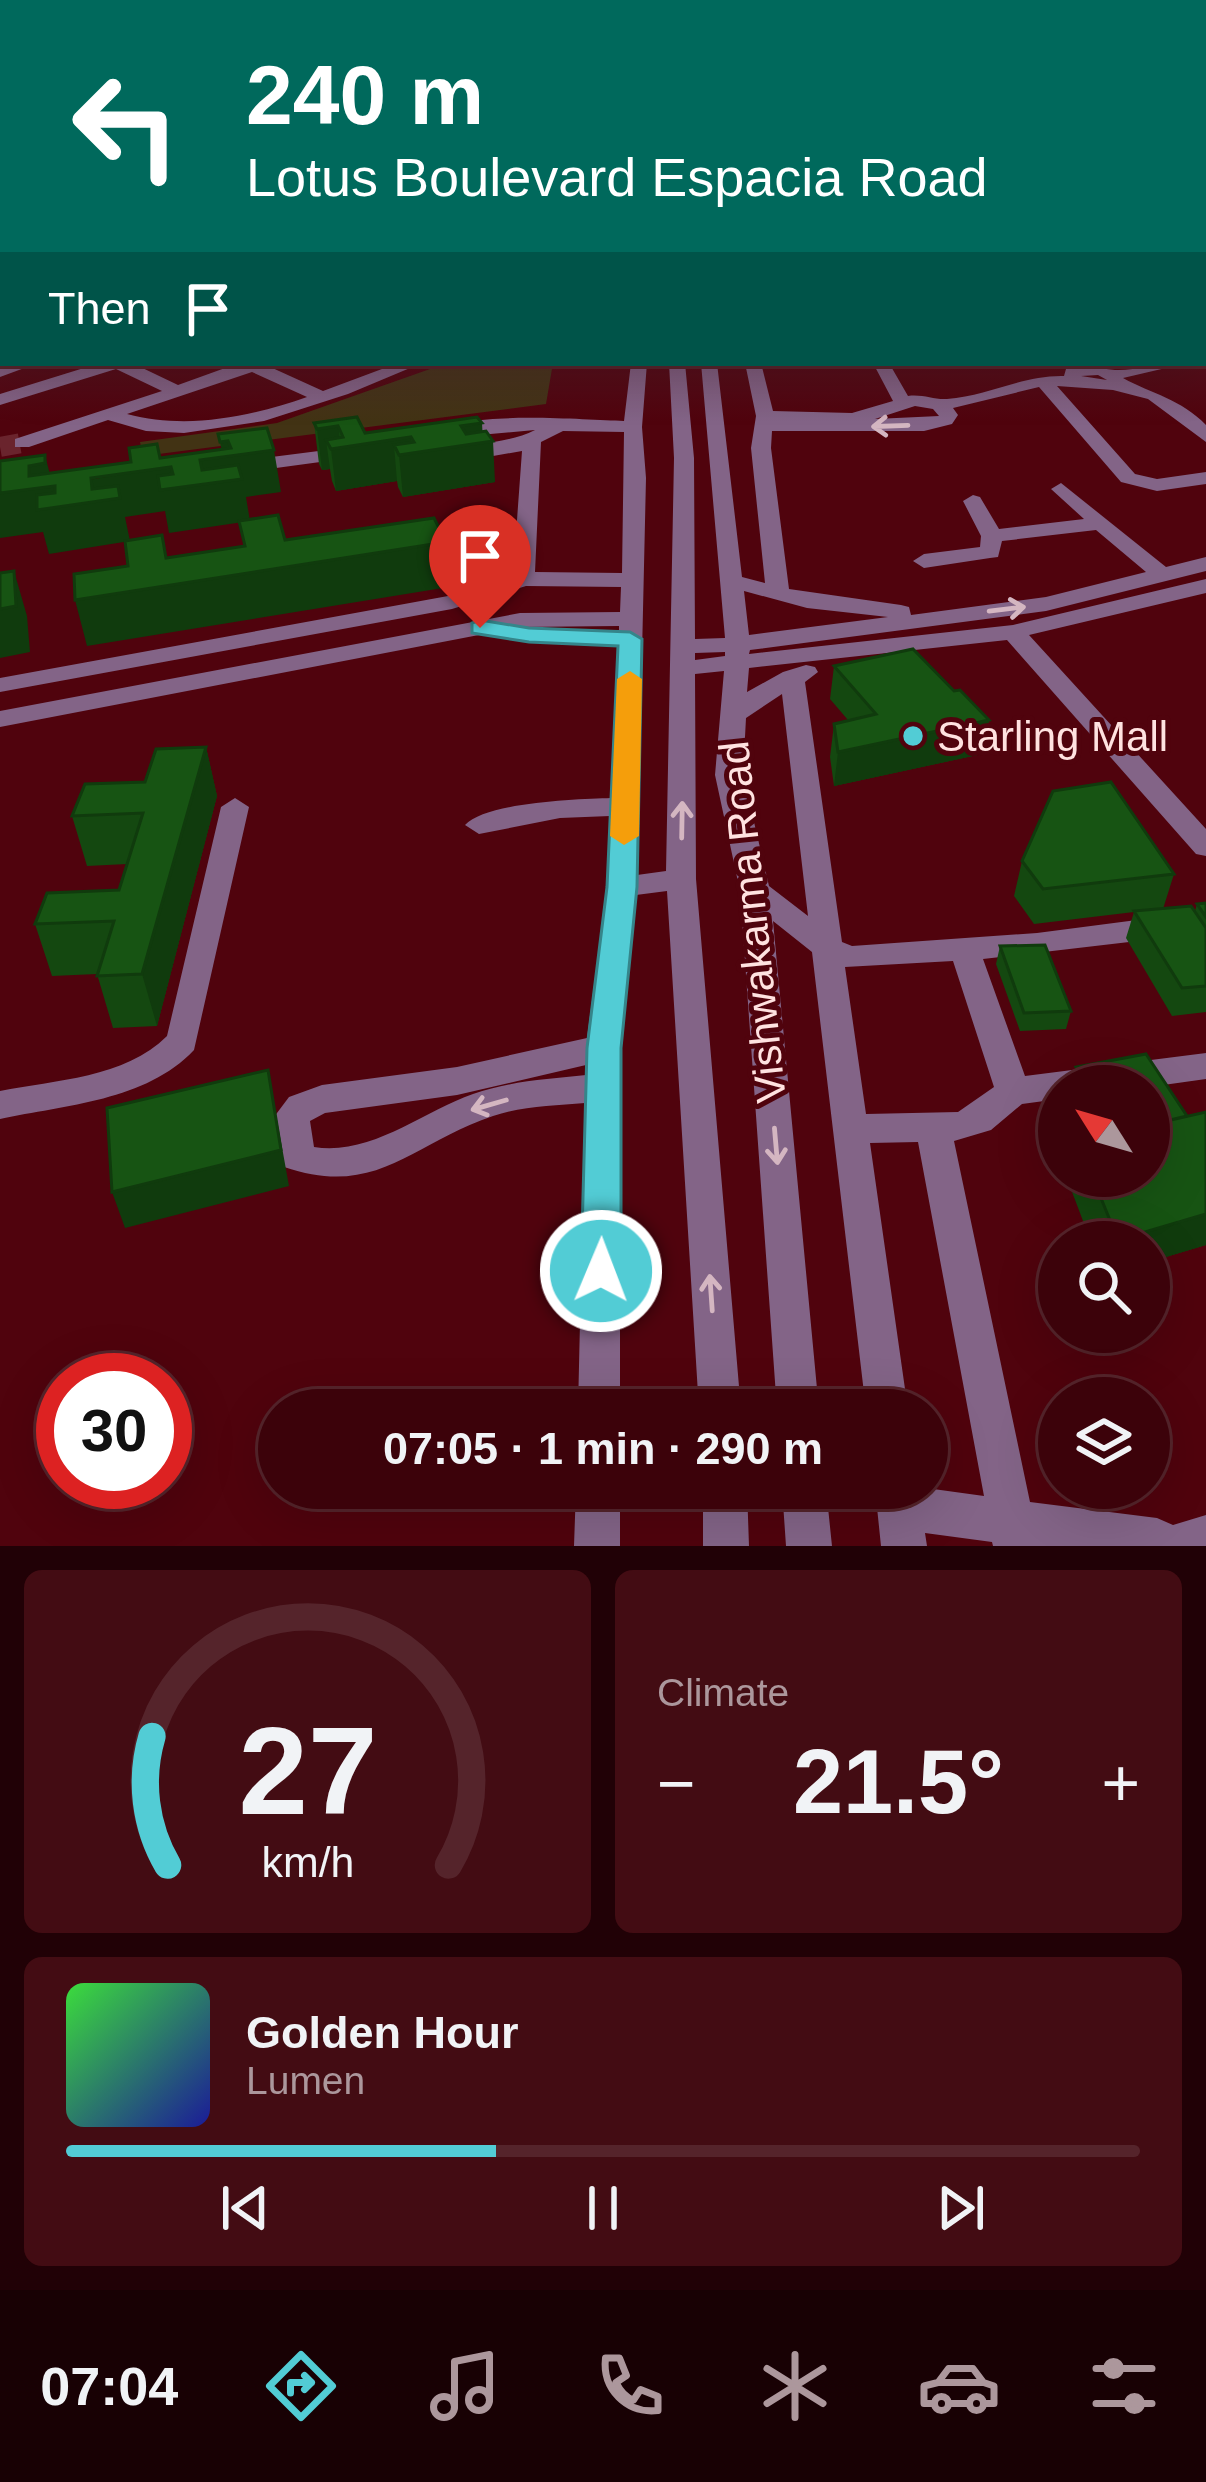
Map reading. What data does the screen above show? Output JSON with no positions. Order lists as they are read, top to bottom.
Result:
{
  "streets": {
    "street": ["Vishwakarma Road"]
  },
  "places": ["Starling Mall"],
  "north": "top left",
  "page": {
    "turn": ["240 m", "Lotus Boulevard Espacia Road"],
    "then": "Then",
    "limit": "30",
    "trip": "07:05 · 1 min · 290 m",
    "tile": "Climate",
    "heat": ["−", "21.5°", "+"],
    "song": ["Golden Hour", "Lumen"],
    "tabs": "07:04",
    "gauge": ["27", "km/h"]
  }
}
